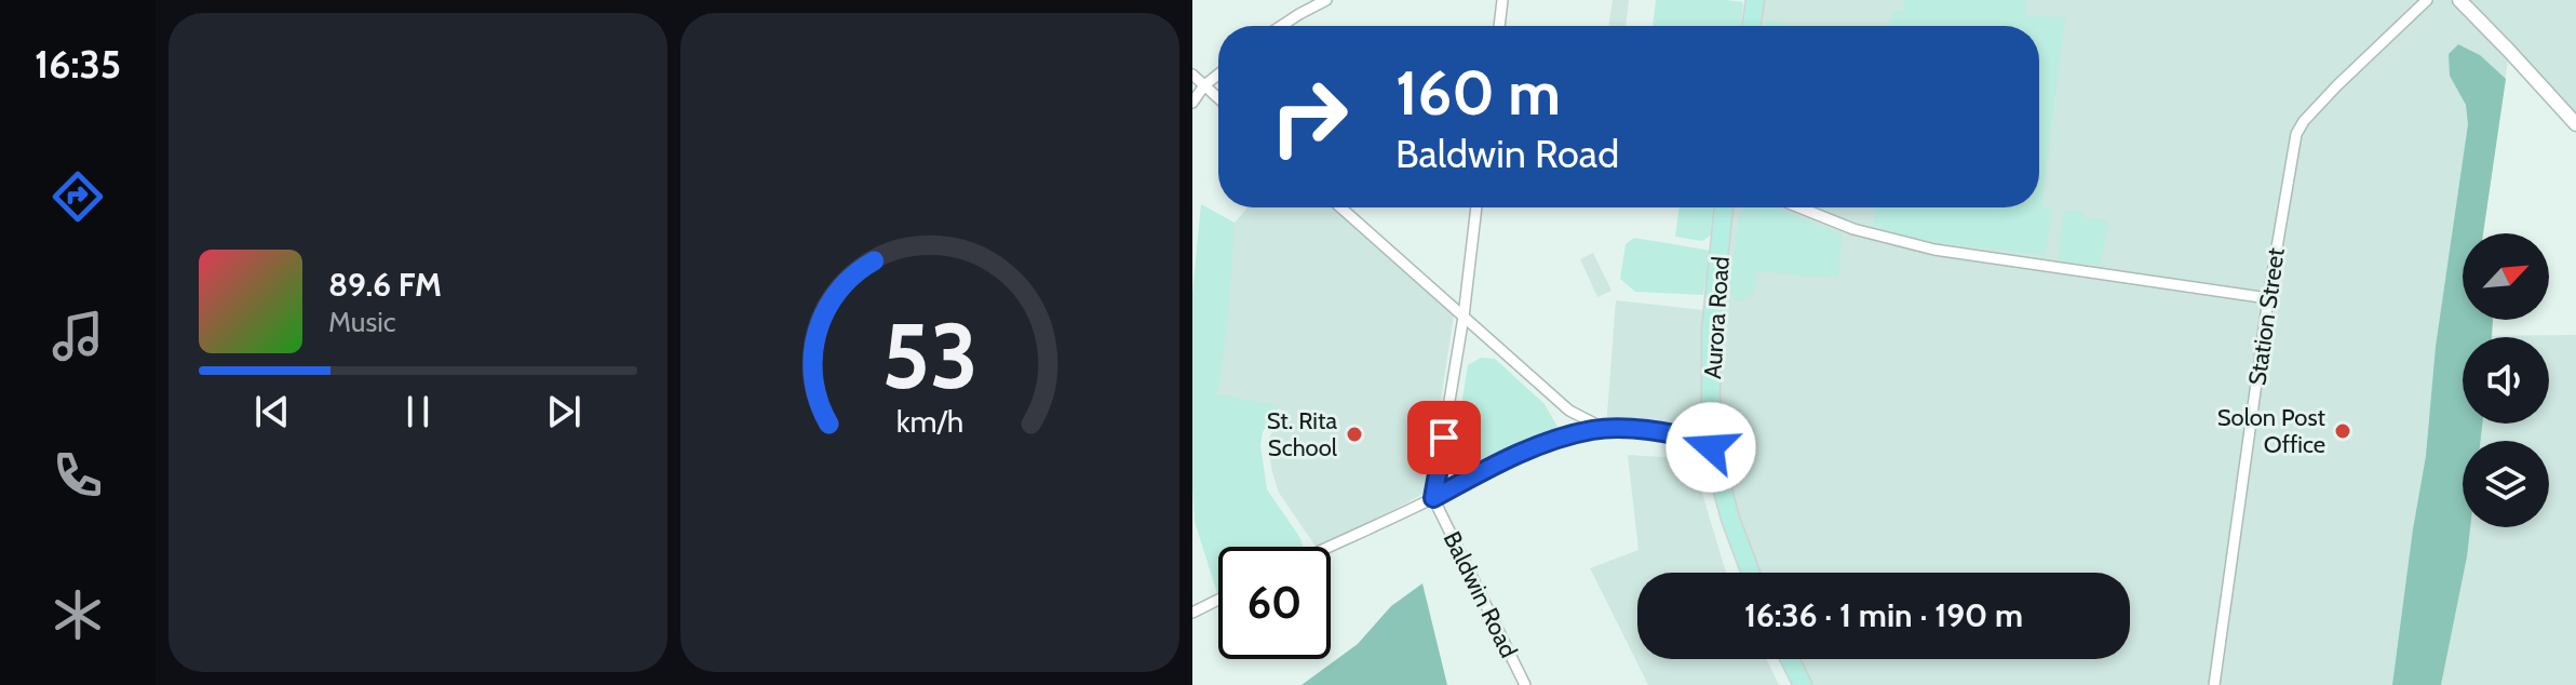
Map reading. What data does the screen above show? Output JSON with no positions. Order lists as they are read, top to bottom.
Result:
{
  "streets": {
    "main road": ["Aurora Road"],
    "street": ["Station Street", "Baldwin Road"]
  },
  "places": ["Solon Post Office", "St. Rita School"],
  "north": "top right",
  "page": {
    "tabs": "16:35",
    "turn": ["160 m", "Baldwin Road"],
    "song": ["89.6 FM", "Music"],
    "limit": "60",
    "trip": "16:36 · 1 min · 190 m",
    "gauge": ["53", "km/h"]
  }
}
